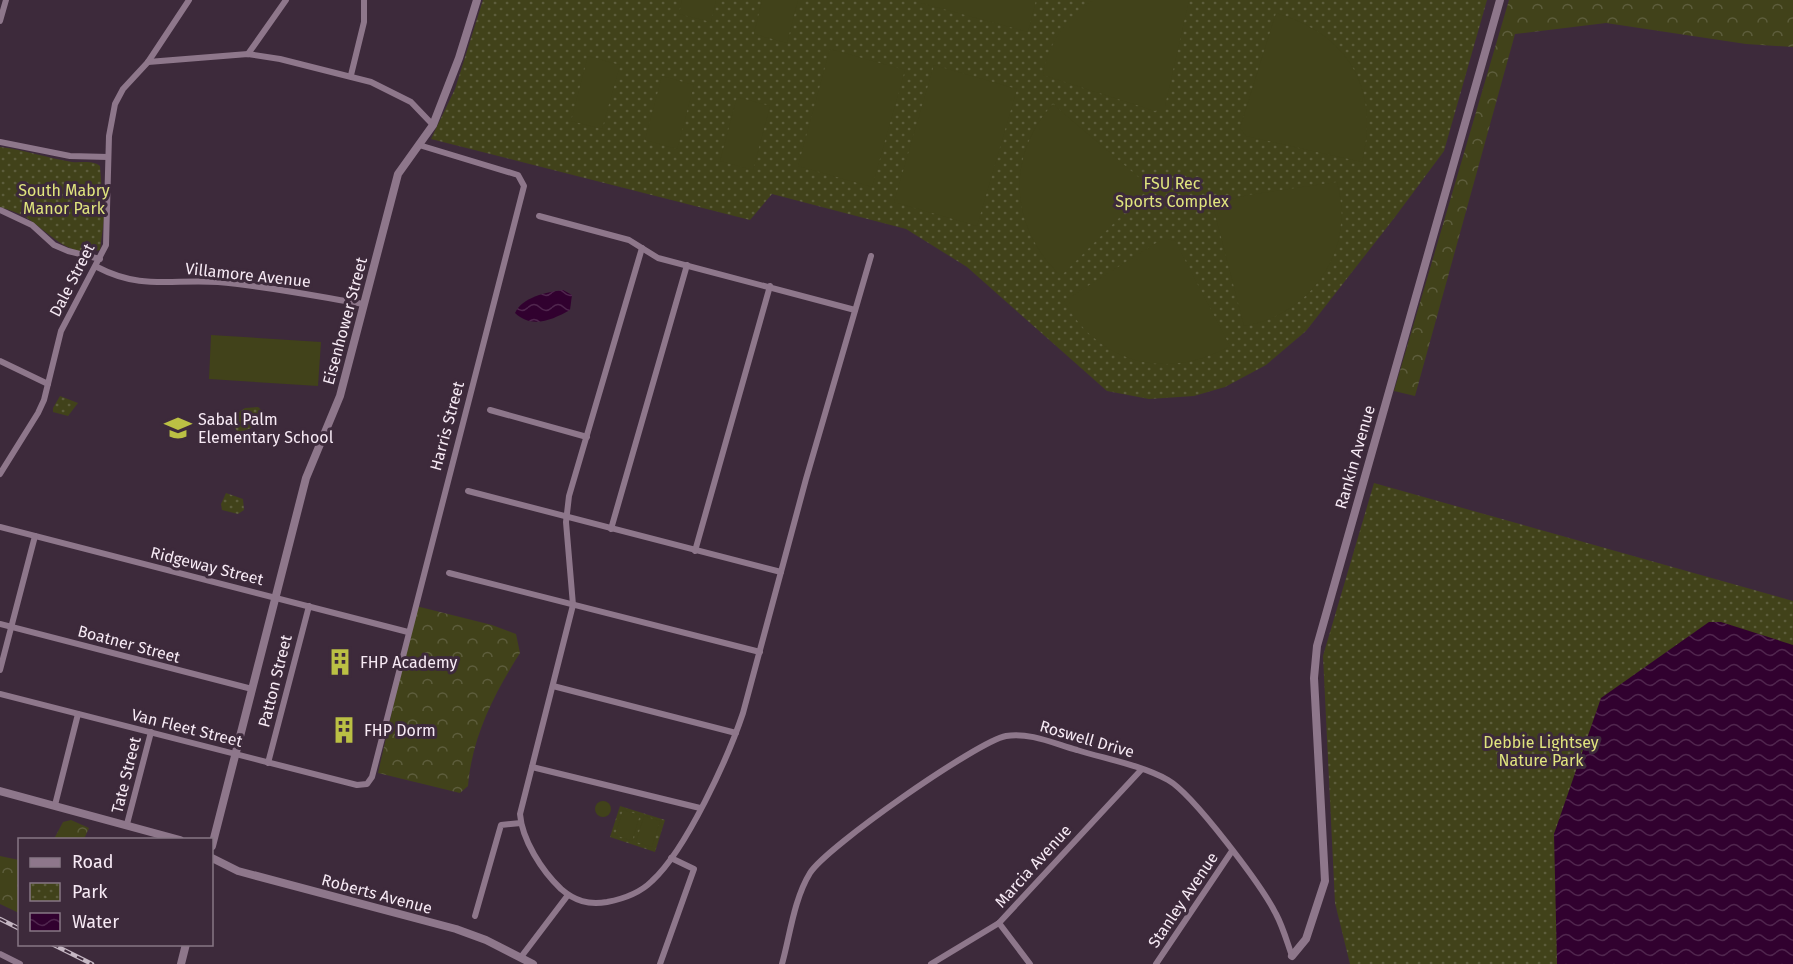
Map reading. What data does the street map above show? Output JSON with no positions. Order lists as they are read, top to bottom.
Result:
{
  "streets": {
    "street": [
      "Villamore Avenue",
      "Dale Street",
      "Eisenhower Street",
      "Harris Street",
      "Rankin Avenue",
      "Ridgeway Street",
      "Boatner Street",
      "Patton Street",
      "Van Fleet Street",
      "Roswell Drive",
      "Tate Street",
      "Marcia Avenue",
      "Roberts Avenue",
      "Stanley Avenue"
    ]
  },
  "crossings": [
    ["Villamore Avenue", "Dale Street"],
    ["Villamore Avenue", "Eisenhower Street"],
    ["Eisenhower Street", "Harris Street"],
    ["Eisenhower Street", "Ridgeway Street"],
    ["Eisenhower Street", "Boatner Street"],
    ["Eisenhower Street", "Van Fleet Street"],
    ["Harris Street", "Ridgeway Street"],
    ["Harris Street", "Van Fleet Street"],
    ["Rankin Avenue", "Roswell Drive"],
    ["Ridgeway Street", "Patton Street"],
    ["Patton Street", "Van Fleet Street"],
    ["Van Fleet Street", "Tate Street"],
    ["Roswell Drive", "Marcia Avenue"],
    ["Roswell Drive", "Stanley Avenue"]
  ],
  "parks": ["FSU Rec Sports Complex", "South Mabry Manor Park", "Debbie Lightsey Nature Park"],
  "places": {
    "school or university": ["Sabal Palm Elementary School"],
    "building": ["FHP Academy", "FHP Dorm"]
  },
  "legend": ["Road", "Park", "Water"]
}
